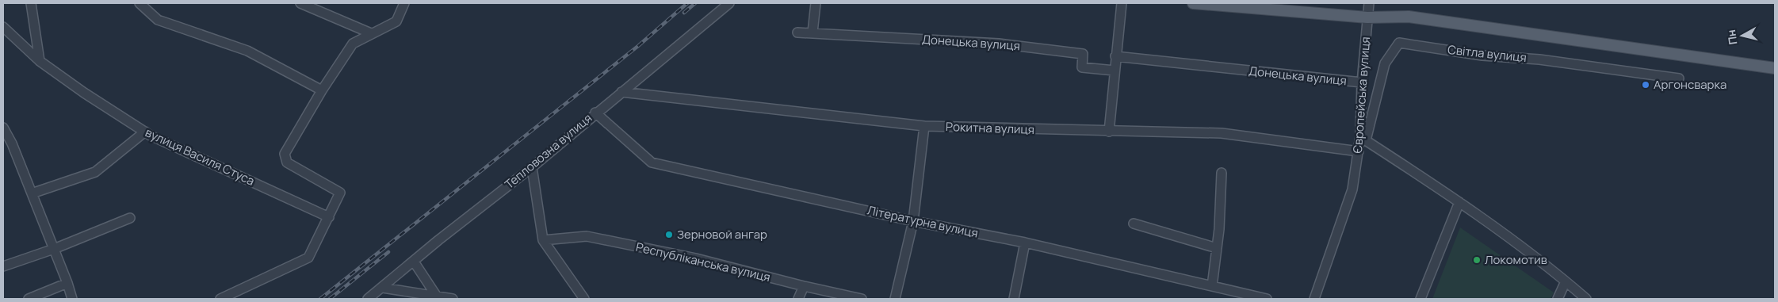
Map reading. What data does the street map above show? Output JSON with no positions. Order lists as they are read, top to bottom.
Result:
{
  "streets": {
    "street": [
      "Донецька вулиця",
      "Світла вулиця",
      "Європейська вулиця",
      "Рокитна вулиця",
      "Тепловозна вулиця",
      "вулиця Василя Стуса",
      "Літературна вулиця",
      "Республіканська вулиця"
    ]
  },
  "crossings": [
    ["Донецька вулиця", "Європейська вулиця"],
    ["Світла вулиця", "Європейська вулиця"],
    ["Європейська вулиця", "Рокитна вулиця"],
    ["Рокитна вулиця", "Тепловозна вулиця"],
    ["Тепловозна вулиця", "Літературна вулиця"]
  ],
  "places": ["Аргонсварка", "Зерновой ангар", "Локомотив"],
  "north": "left"
}
